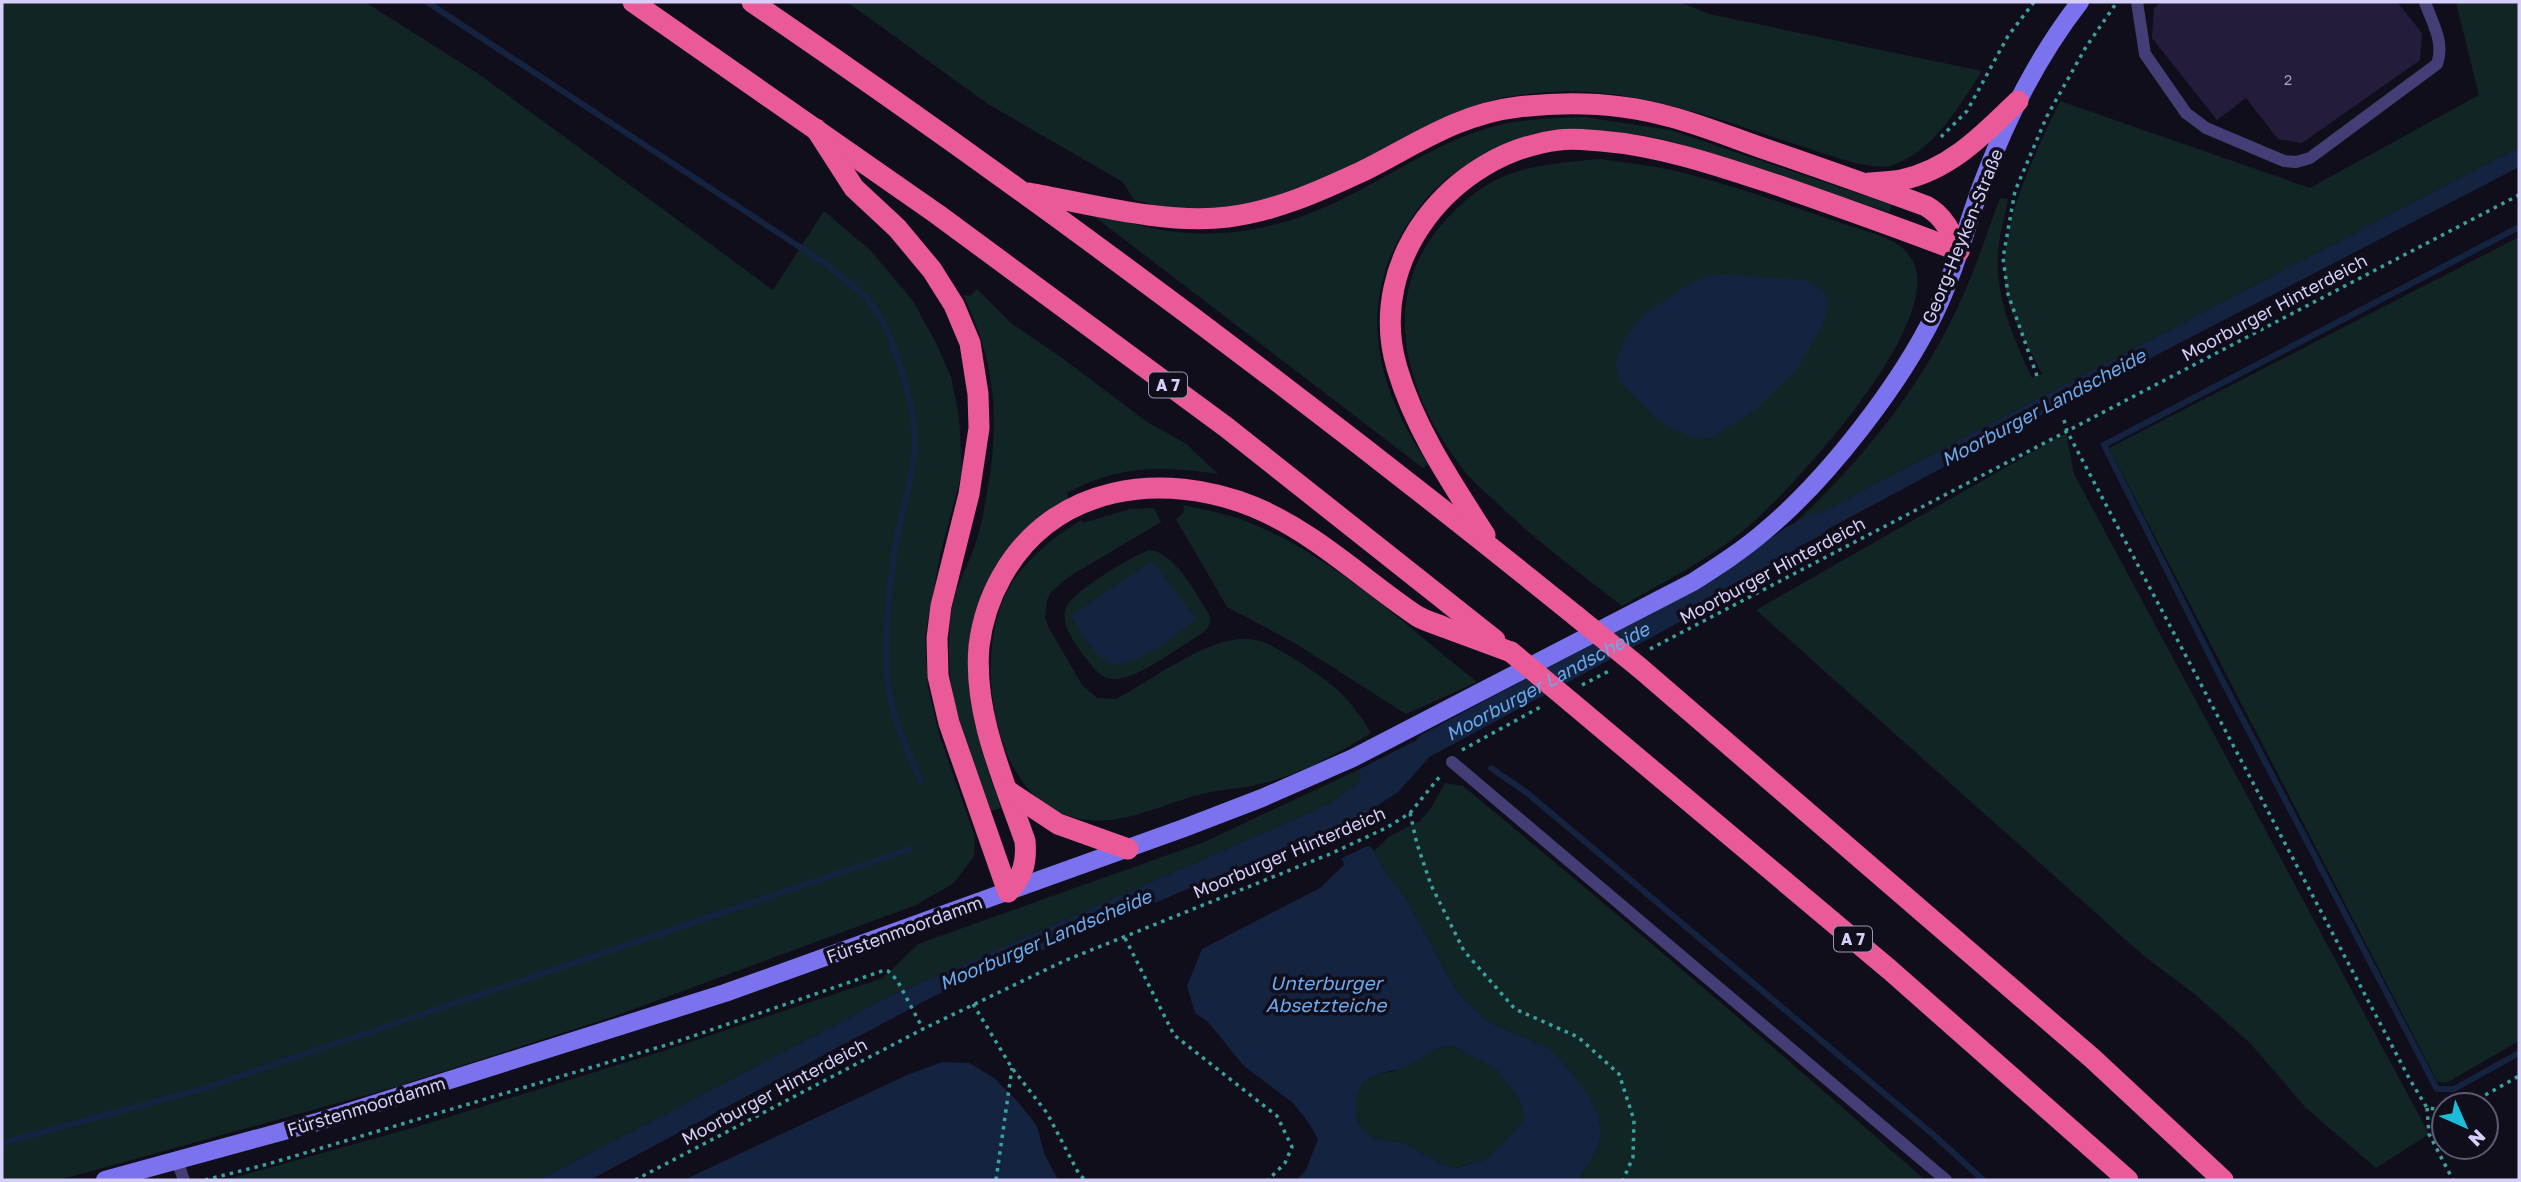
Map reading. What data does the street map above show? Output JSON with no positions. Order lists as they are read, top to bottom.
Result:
{
  "streets": {
    "highway": ["A 7"],
    "main road": ["Georg-Heyken-Straße", "Fürstenmoordamm"],
    "path": ["Moorburger Hinterdeich"]
  },
  "crossings": [
    ["Georg-Heyken-Straße", "Fürstenmoordamm"],
    ["Moorburger Hinterdeich", "A 7"]
  ],
  "water": ["Moorburger Landscheide", "Unterburger Absetzteiche"],
  "house_numbers": ["2"],
  "north": "bottom right"
}
